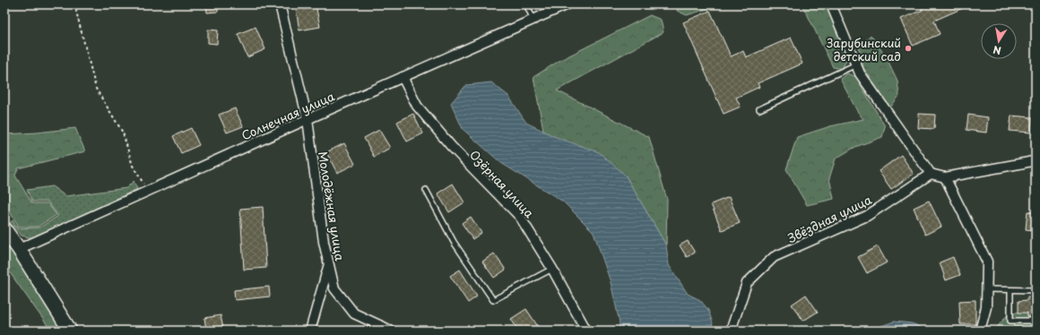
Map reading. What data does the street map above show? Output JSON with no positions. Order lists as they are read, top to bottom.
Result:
{
  "streets": {
    "street": [
      "Солнечная улица",
      "Озёрная улица",
      "Молодёжная улица",
      "Звёздная улица"
    ]
  },
  "crossings": [
    ["Солнечная улица", "Озёрная улица"],
    ["Солнечная улица", "Молодёжная улица"]
  ],
  "places": ["Зарубинский детский сад"],
  "north": "bottom"
}
